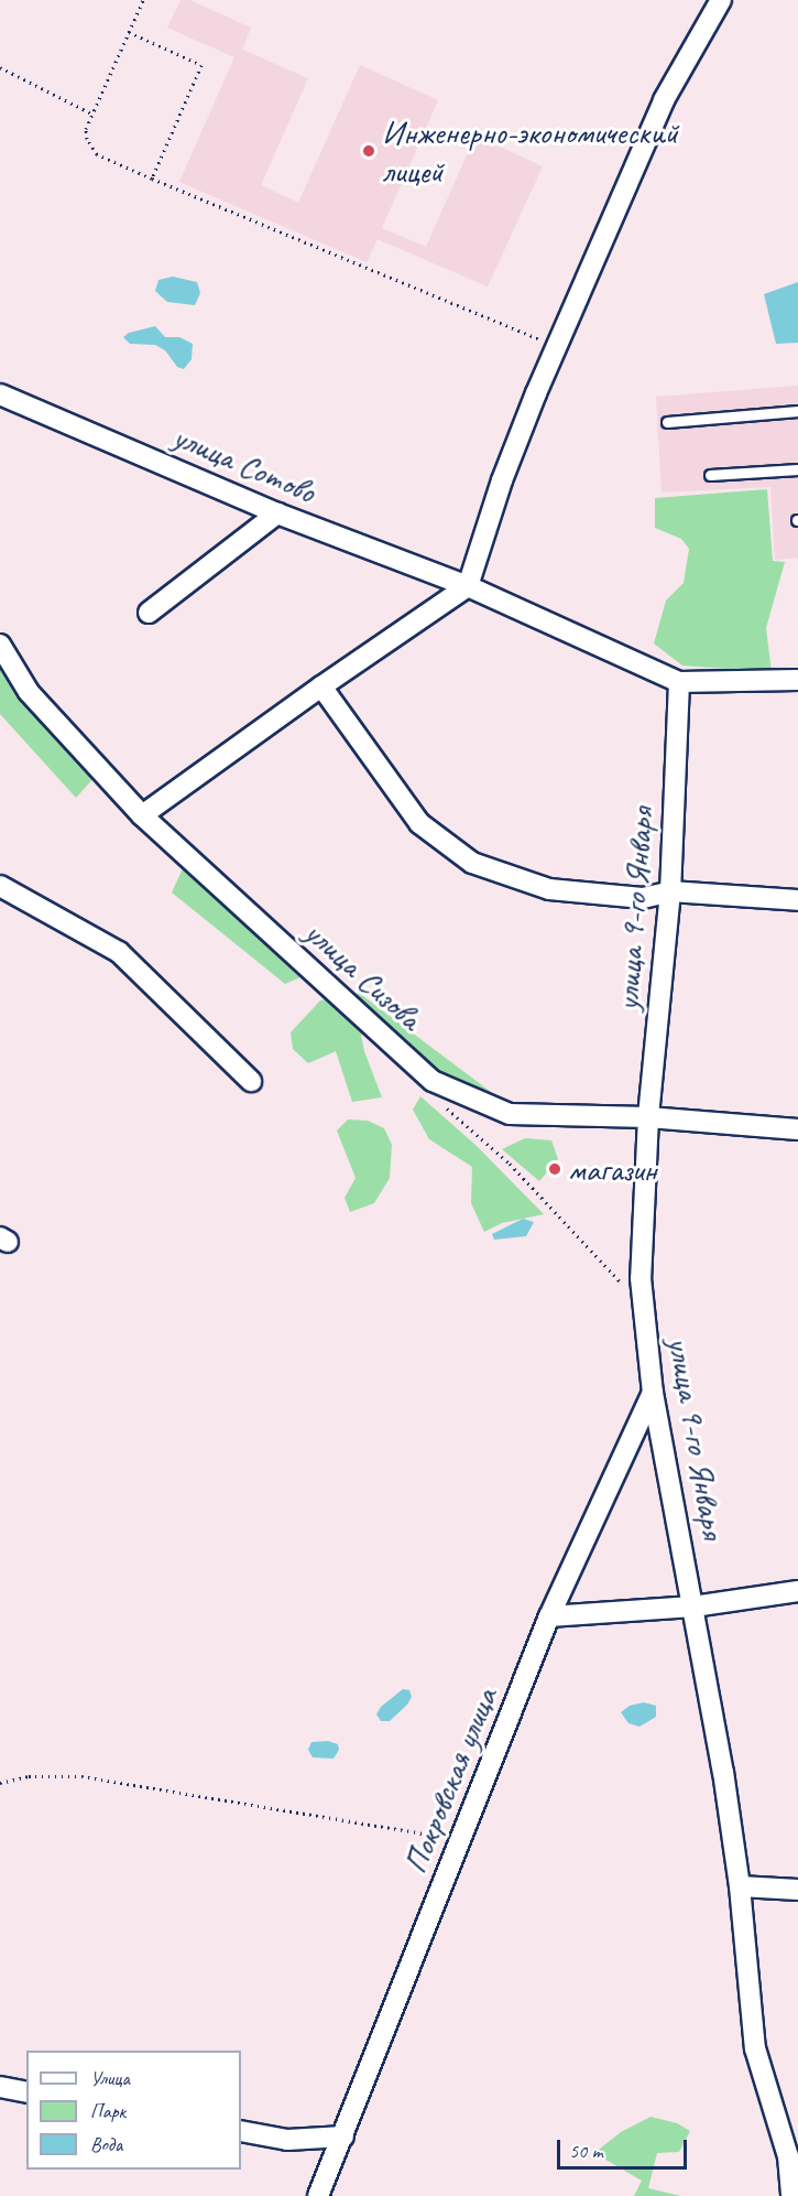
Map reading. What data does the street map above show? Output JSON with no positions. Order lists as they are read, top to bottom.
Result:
{
  "streets": {
    "street": [
      "улица Сотово",
      "улица 9-го Января",
      "улица Сизова",
      "Покровская улица"
    ]
  },
  "crossings": [
    ["улица Сотово", "улица 9-го Января"],
    ["улица 9-го Января", "улица Сизова"],
    ["улица 9-го Января", "Покровская улица"]
  ],
  "places": ["Инженерно-экономический лицей", "магазин"],
  "legend": ["Улица", "Парк", "Вода"],
  "scale_bar": "50 m"
}
